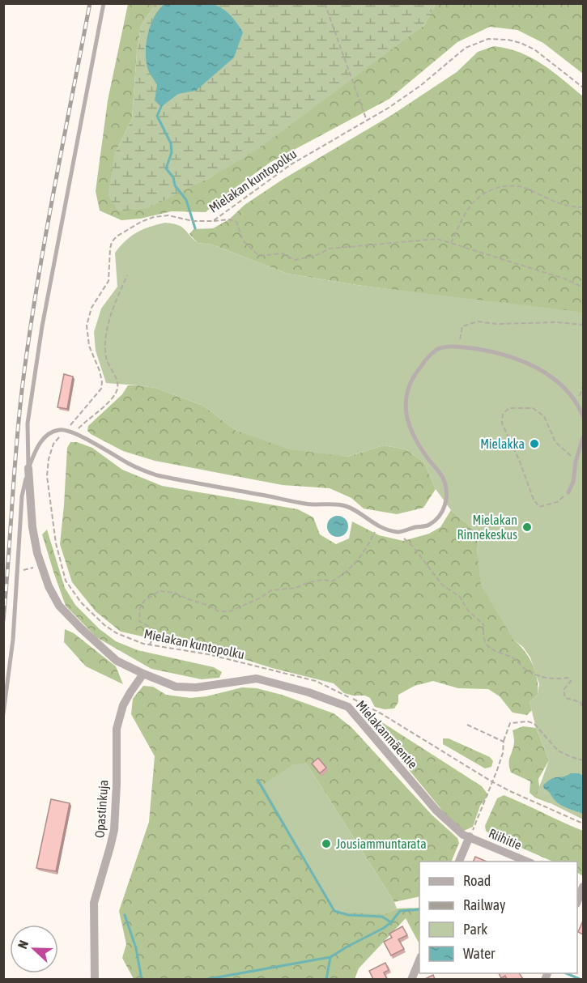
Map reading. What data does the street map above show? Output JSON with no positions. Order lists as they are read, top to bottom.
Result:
{
  "streets": {
    "street": ["Mielakanmäentie", "Opastinkuja", "Riihitie"],
    "path": ["Mielakan kuntopolku"]
  },
  "crossings": [
    ["Mielakanmäentie", "Opastinkuja"],
    ["Mielakanmäentie", "Riihitie"]
  ],
  "places": ["Mielakka", "Mielakan Rinnekeskus", "Jousiammuntarata"],
  "legend": [
    "Road",
    "Railway",
    "Park",
    "Water"
  ],
  "north": "left"
}
